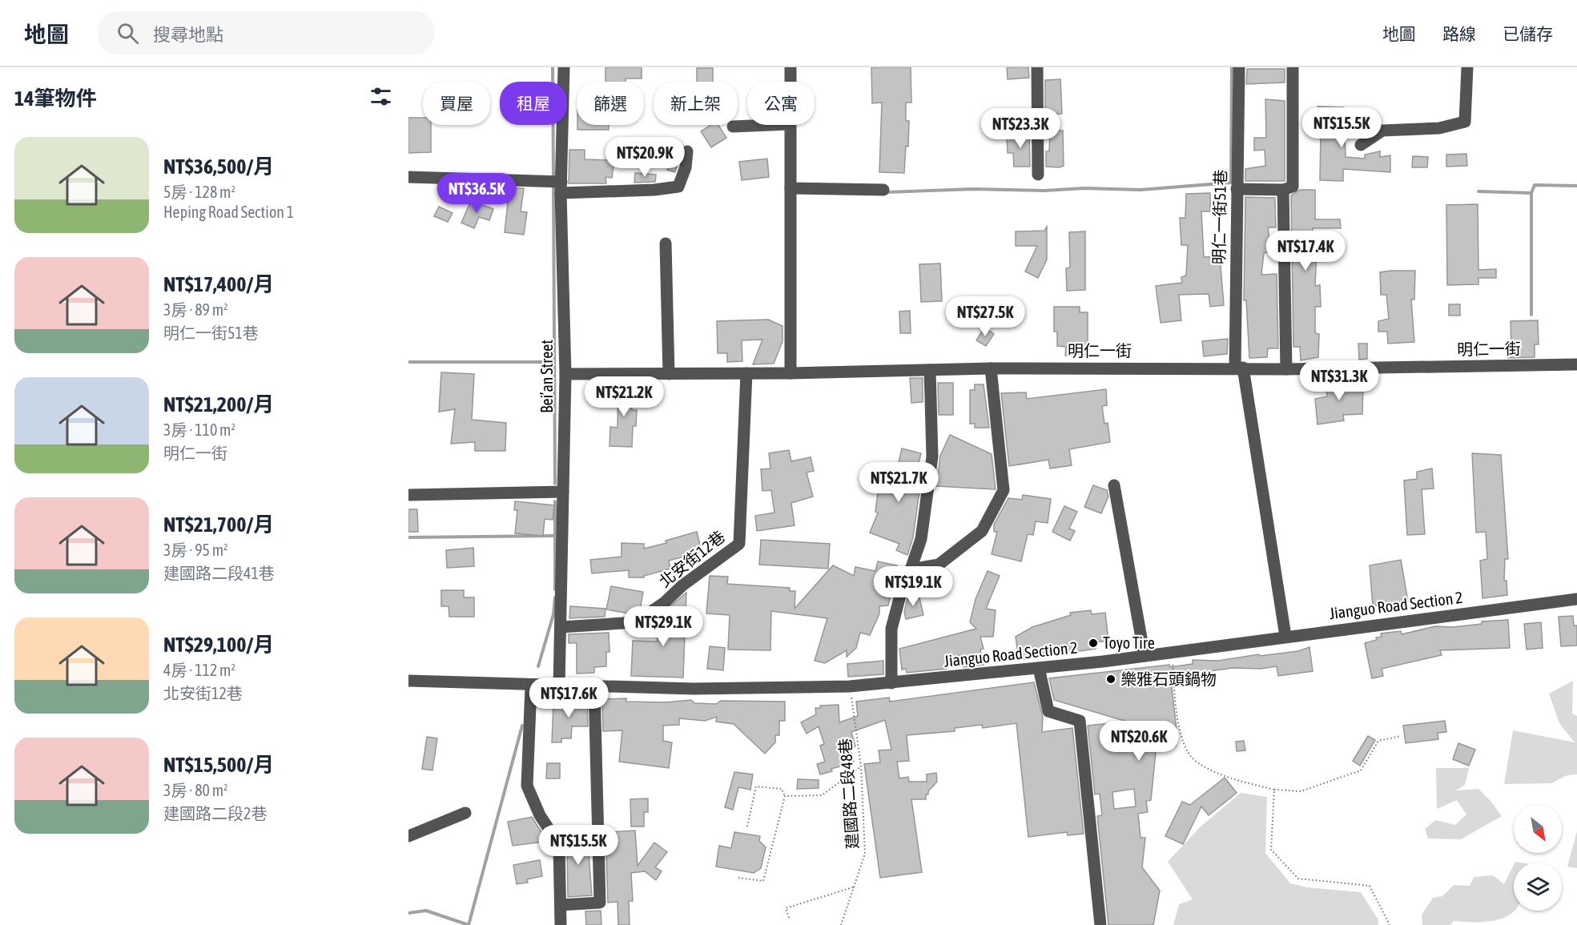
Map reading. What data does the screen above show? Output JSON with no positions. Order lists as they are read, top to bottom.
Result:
{
  "streets": {
    "street": [
      "明仁一街51巷",
      "明仁一街",
      "Bei’an Street",
      "北安街12巷",
      "Jianguo Road Section 2"
    ],
    "path": ["建國路二段48巷"]
  },
  "crossings": [
    ["明仁一街51巷", "明仁一街"],
    ["明仁一街51巷", "Jianguo Road Section 2"],
    ["明仁一街", "Bei’an Street"],
    ["明仁一街", "北安街12巷"],
    ["Bei’an Street", "北安街12巷"],
    ["Bei’an Street", "Jianguo Road Section 2"],
    ["Jianguo Road Section 2", "建國路二段48巷"]
  ],
  "places": ["Toyo Tire", "樂雅石頭鍋物"],
  "north": "bottom right",
  "page": {
    "header": "地圖",
    "search": "搜尋地點",
    "nav": ["地圖", "路線", "已儲存"],
    "heading": "14筆物件",
    "chip": [
      "買屋",
      "租屋",
      "篩選",
      "新上架",
      "公寓"
    ],
    "price": [
      "NT$15.5K",
      "NT$23.3K",
      "NT$20.9K",
      "NT$36.5K",
      "NT$17.4K",
      "NT$27.5K",
      "NT$31.3K",
      "NT$21.2K",
      "NT$21.7K",
      "NT$19.1K",
      "NT$29.1K",
      "NT$17.6K",
      "NT$20.6K",
      "NT$15.5K"
    ],
    "list": [
      {
        "name": "NT$36,500/月",
        "note": "5房 · 128 m² · Heping Road Section 1"
      },
      {
        "name": "NT$17,400/月",
        "note": "3房 · 89 m² · 明仁一街51巷"
      },
      {
        "name": "NT$21,200/月",
        "note": "3房 · 110 m² · 明仁一街"
      },
      {
        "name": "NT$21,700/月",
        "note": "3房 · 95 m² · 建國路二段41巷"
      },
      {
        "name": "NT$29,100/月",
        "note": "4房 · 112 m² · 北安街12巷"
      },
      {
        "name": "NT$15,500/月",
        "note": "3房 · 80 m² · 建國路二段2巷"
      }
    ]
  }
}
